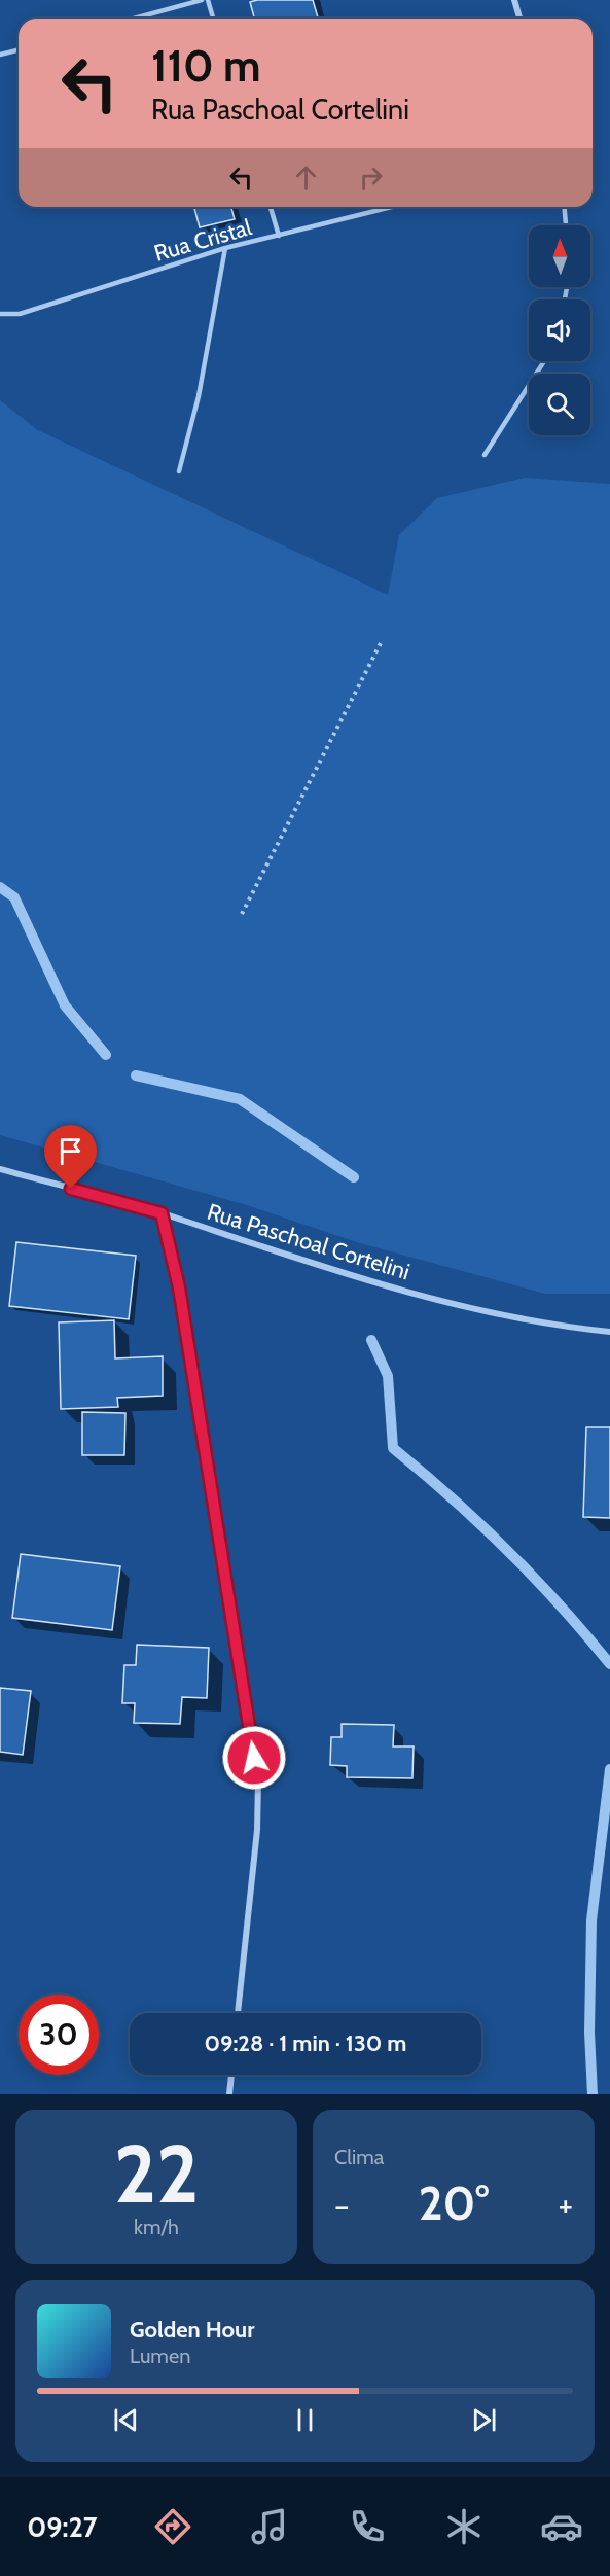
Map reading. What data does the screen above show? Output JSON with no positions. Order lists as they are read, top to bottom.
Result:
{
  "streets": {
    "street": ["Rua Paschoal Cortelini"],
    "lane": ["Rua Cristal"]
  },
  "north": "top",
  "page": {
    "turn": ["110 m", "Rua Paschoal Cortelini"],
    "limit": "30",
    "trip": "09:28 · 1 min · 130 m",
    "tile": [
      ["22", "km/h"],
      "Clima"
    ],
    "heat": ["−", "20°", "+"],
    "song": ["Golden Hour", "Lumen"],
    "tabs": "09:27"
  }
}
